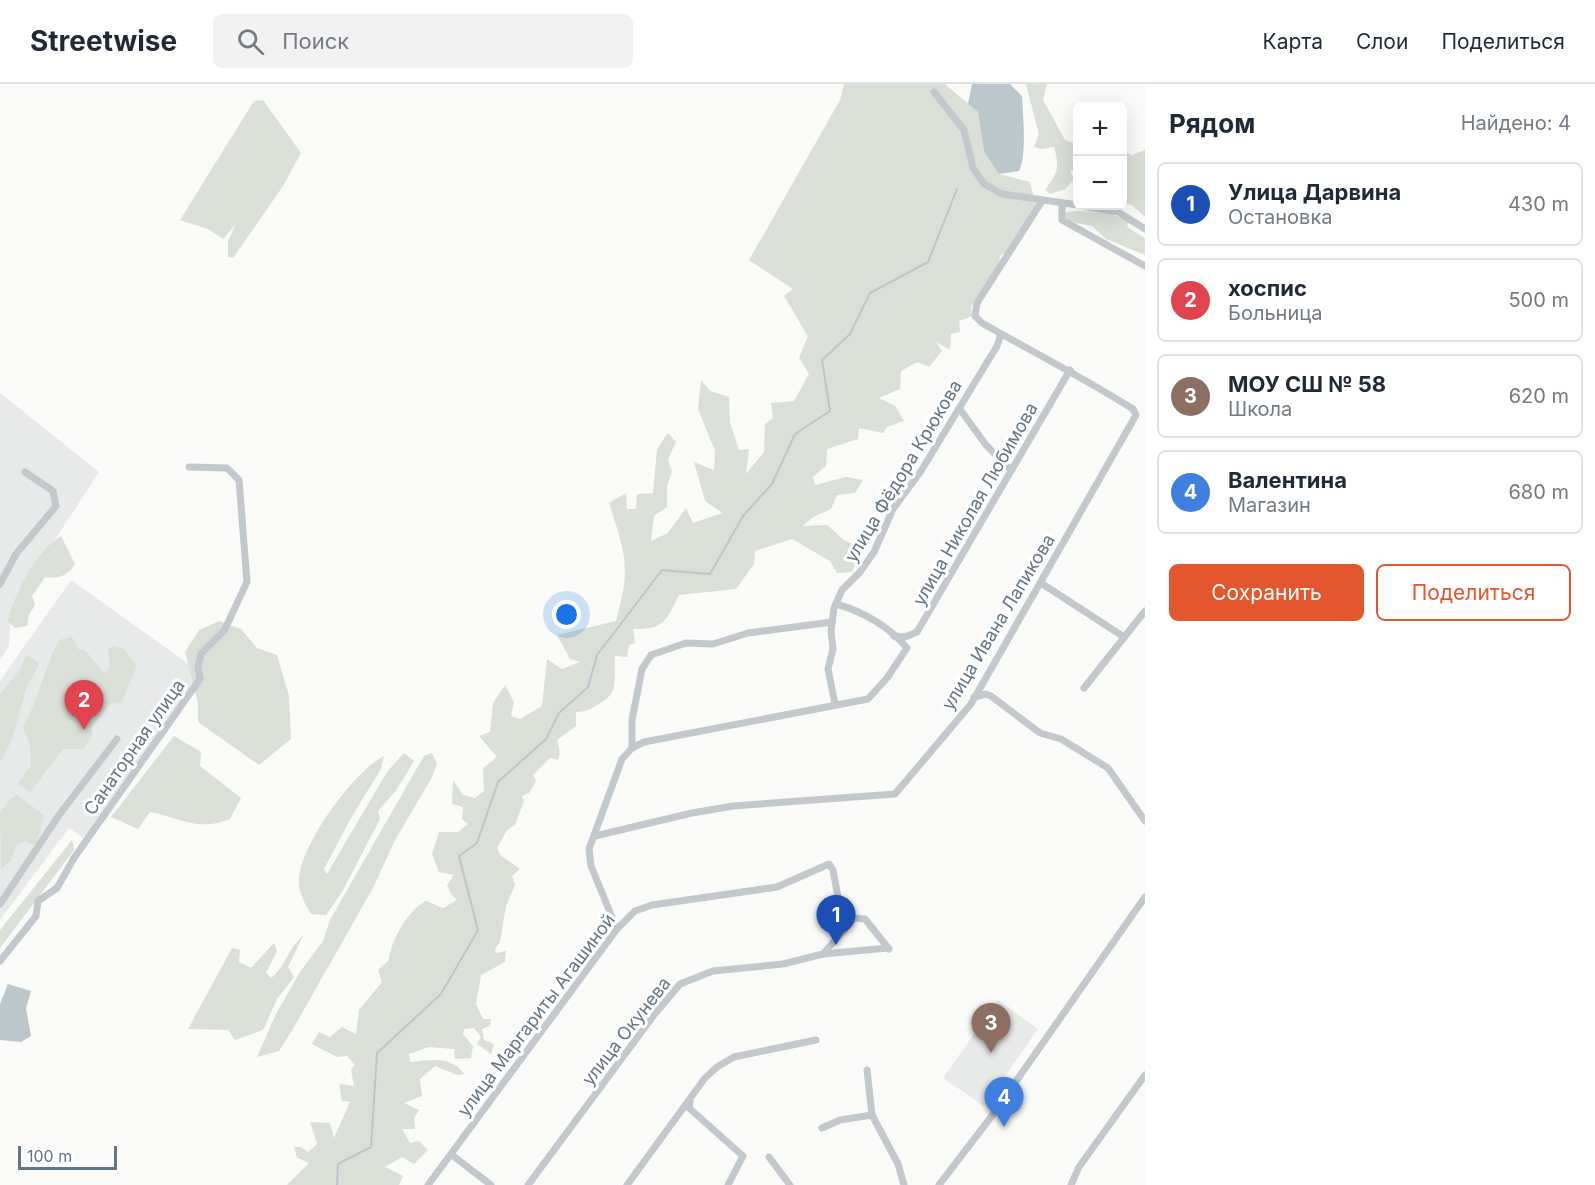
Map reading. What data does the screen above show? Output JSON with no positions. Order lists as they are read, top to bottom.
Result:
{
  "streets": {
    "street": [
      "улица Фёдора Крюкова",
      "улица Николая Любимова",
      "улица Ивана Лапикова",
      "Санаторная улица",
      "улица Маргариты Агашиной",
      "улица Окунева"
    ]
  },
  "crossings": [
    ["улица Николая Любимова", "улица Ивана Лапикова"],
    ["улица Маргариты Агашиной", "улица Окунева"]
  ],
  "scale_bar": "100 m",
  "page": {
    "header": "Streetwise",
    "search": "Поиск",
    "nav": ["Карта", "Слои", "Поделиться"],
    "heading": ["Рядом", "Найдено: 4"],
    "map_buttons": ["+", "−"],
    "list": [
      {
        "mark": "1",
        "name": "Улица Дарвина",
        "note": "Остановка",
        "value": "430 m"
      },
      {
        "mark": "2",
        "name": "хоспис",
        "note": "Больница",
        "value": "500 m"
      },
      {
        "mark": "3",
        "name": "МОУ СШ № 58",
        "note": "Школа",
        "value": "620 m"
      },
      {
        "mark": "4",
        "name": "Валентина",
        "note": "Магазин",
        "value": "680 m"
      }
    ],
    "buttons": ["Сохранить", "Поделиться"],
    "pins": [
      "2",
      "1",
      "3",
      "4"
    ],
    "scale": "100 m"
  }
}
